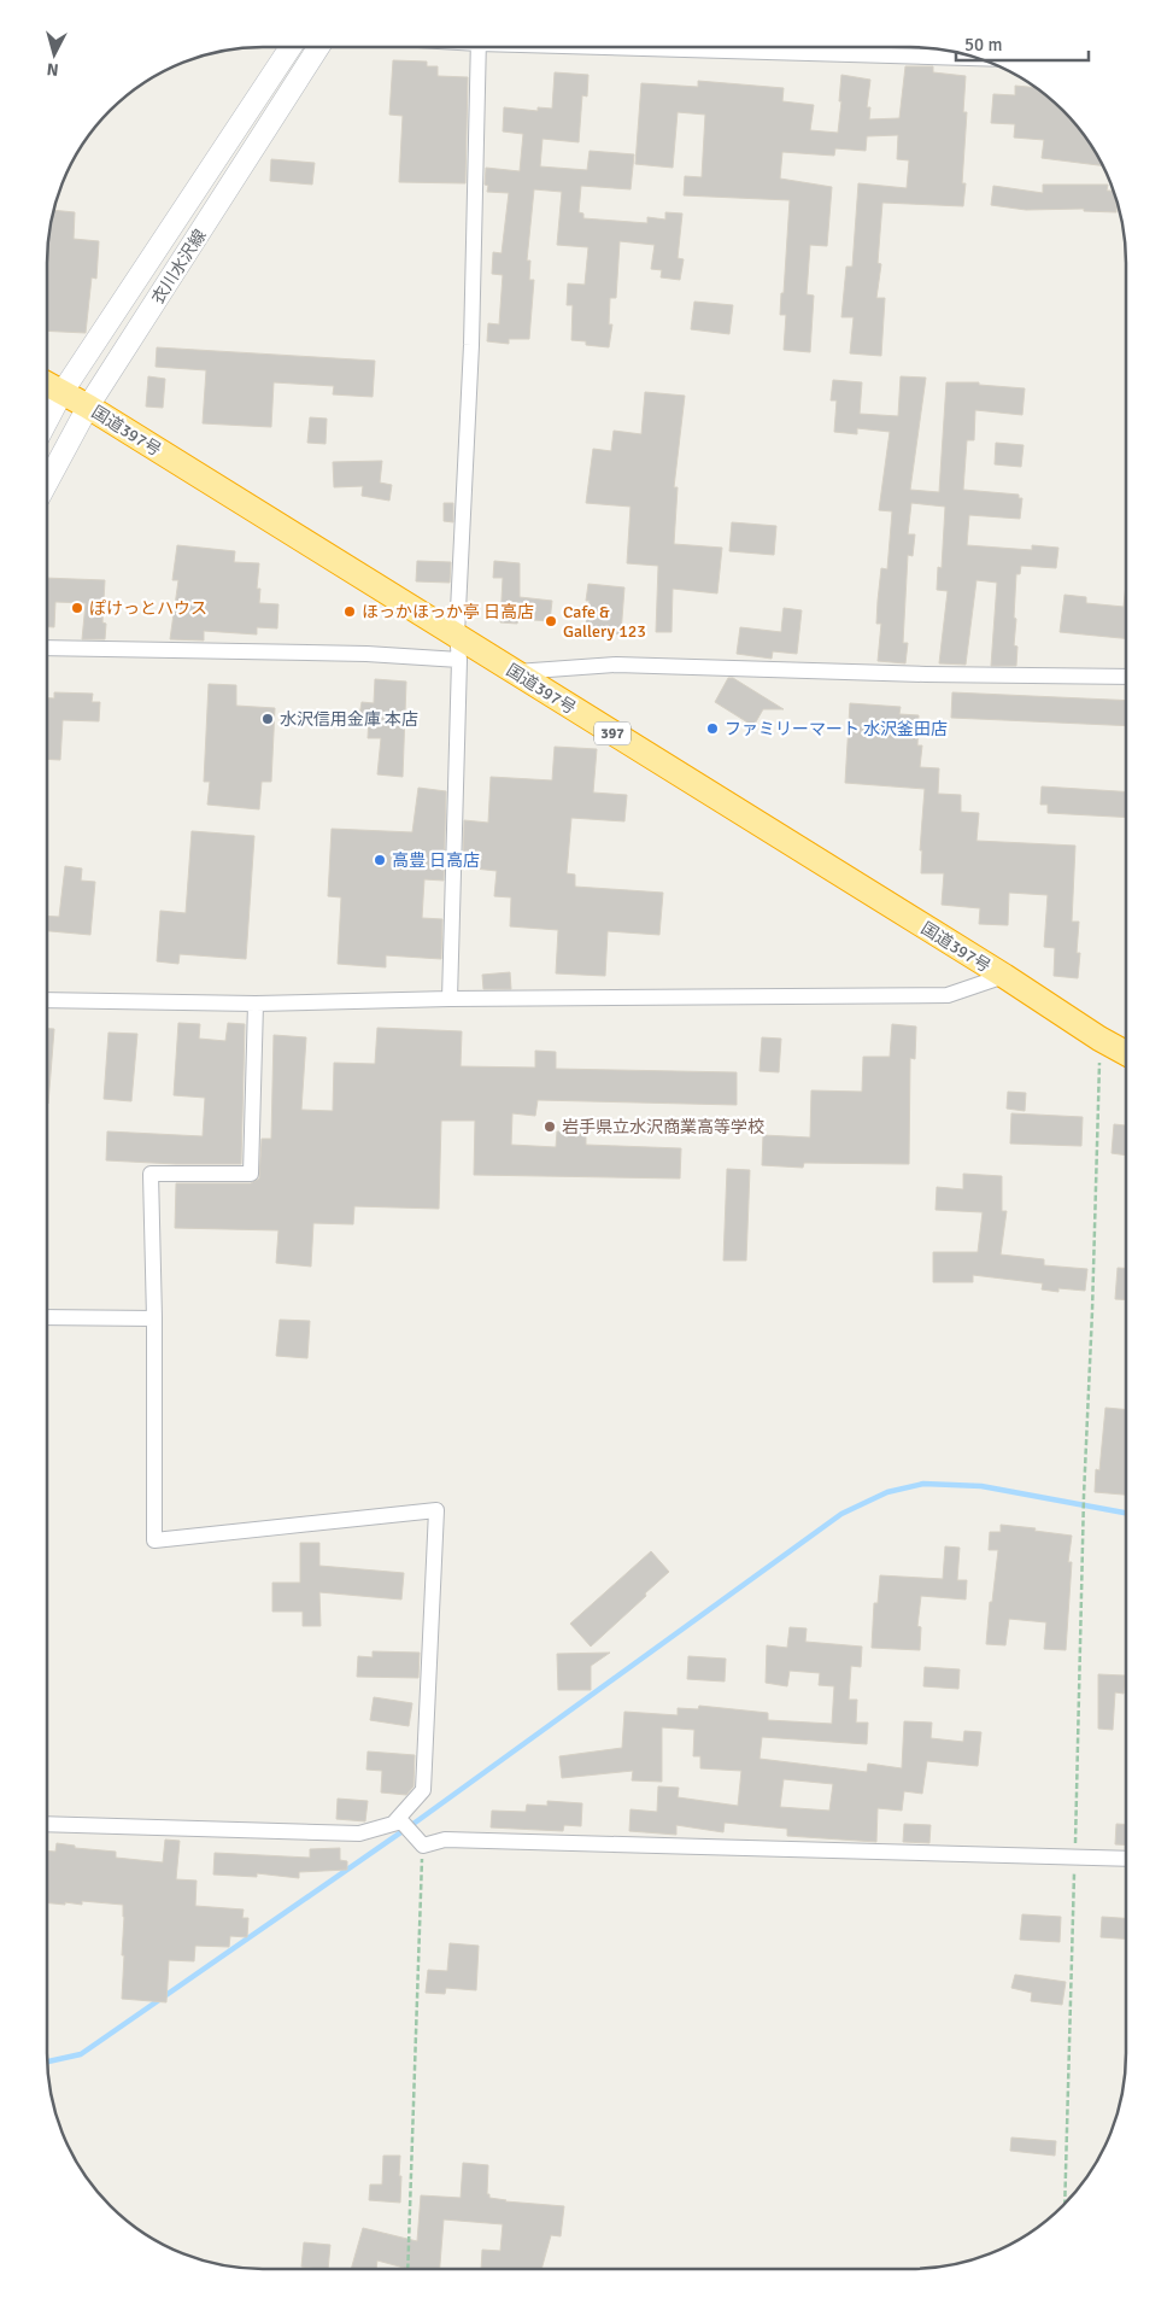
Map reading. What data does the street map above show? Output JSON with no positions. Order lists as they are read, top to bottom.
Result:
{
  "streets": {
    "highway": ["国道397号", "397"],
    "main road": ["衣川水沢線"]
  },
  "crossings": [
    ["衣川水沢線", "国道397号"]
  ],
  "places": [
    "ぽけっとハウス",
    "ほっかほっか亭 日高店",
    "Cafe & Gallery 123",
    "水沢信用金庫 本店",
    "ファミリーマート 水沢釜田店",
    "高豊 日高店",
    "岩手県立水沢商業高等学校"
  ],
  "scale_bar": "50 m",
  "north": "bottom"
}
